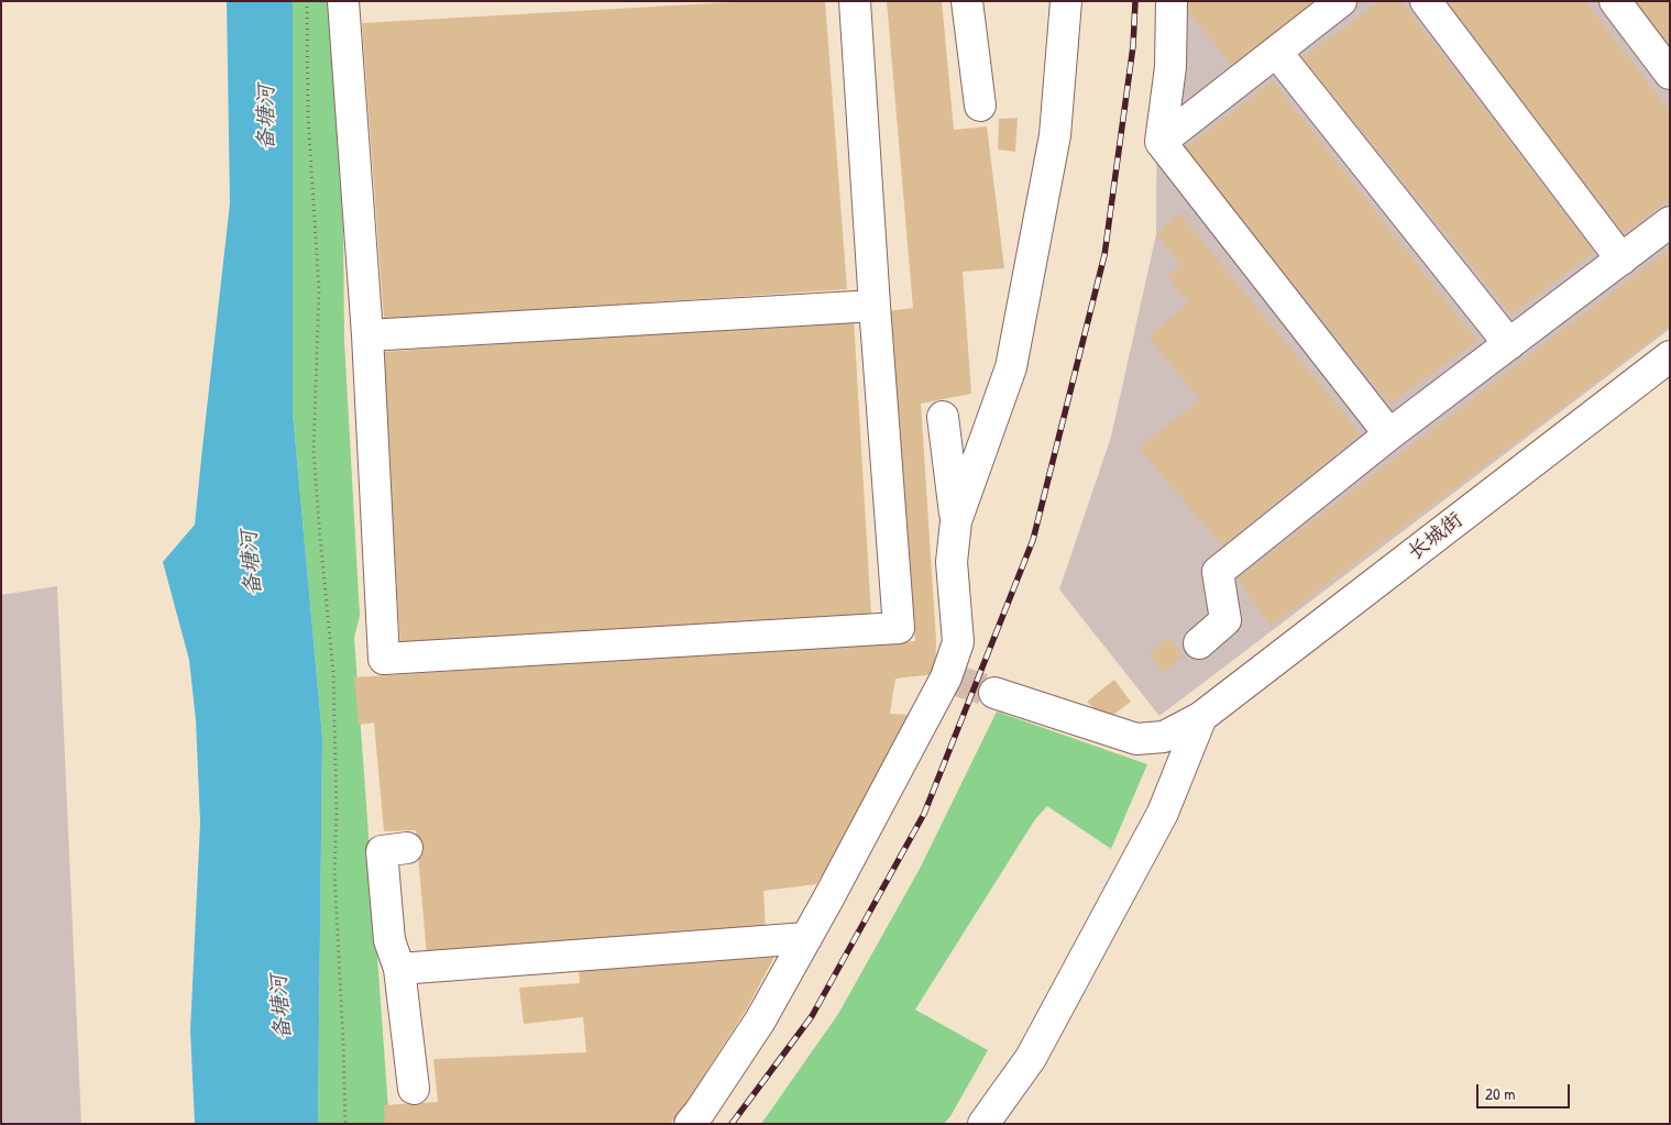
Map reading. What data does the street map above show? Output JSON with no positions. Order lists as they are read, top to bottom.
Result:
{
  "streets": {
    "street": ["长城街"]
  },
  "water": ["备塘河"],
  "scale_bar": "20 m"
}
